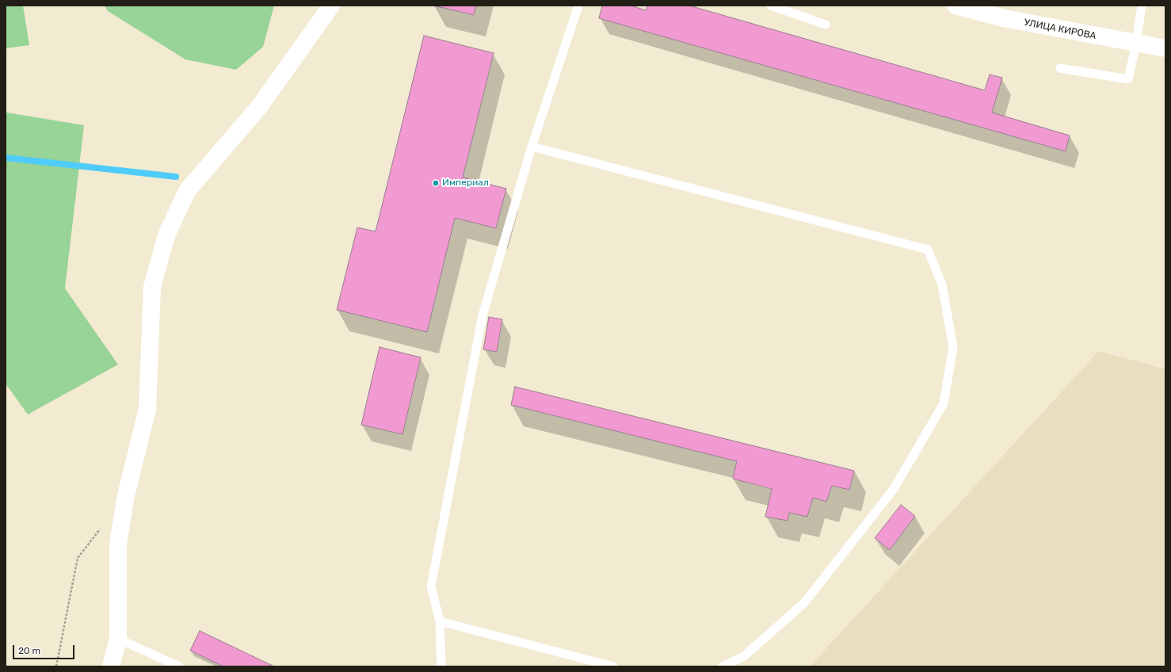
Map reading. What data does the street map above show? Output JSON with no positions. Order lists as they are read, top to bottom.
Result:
{
  "streets": {
    "street": ["УЛИЦА КИРОВА"]
  },
  "places": ["Империал"],
  "scale_bar": "20 m"
}
